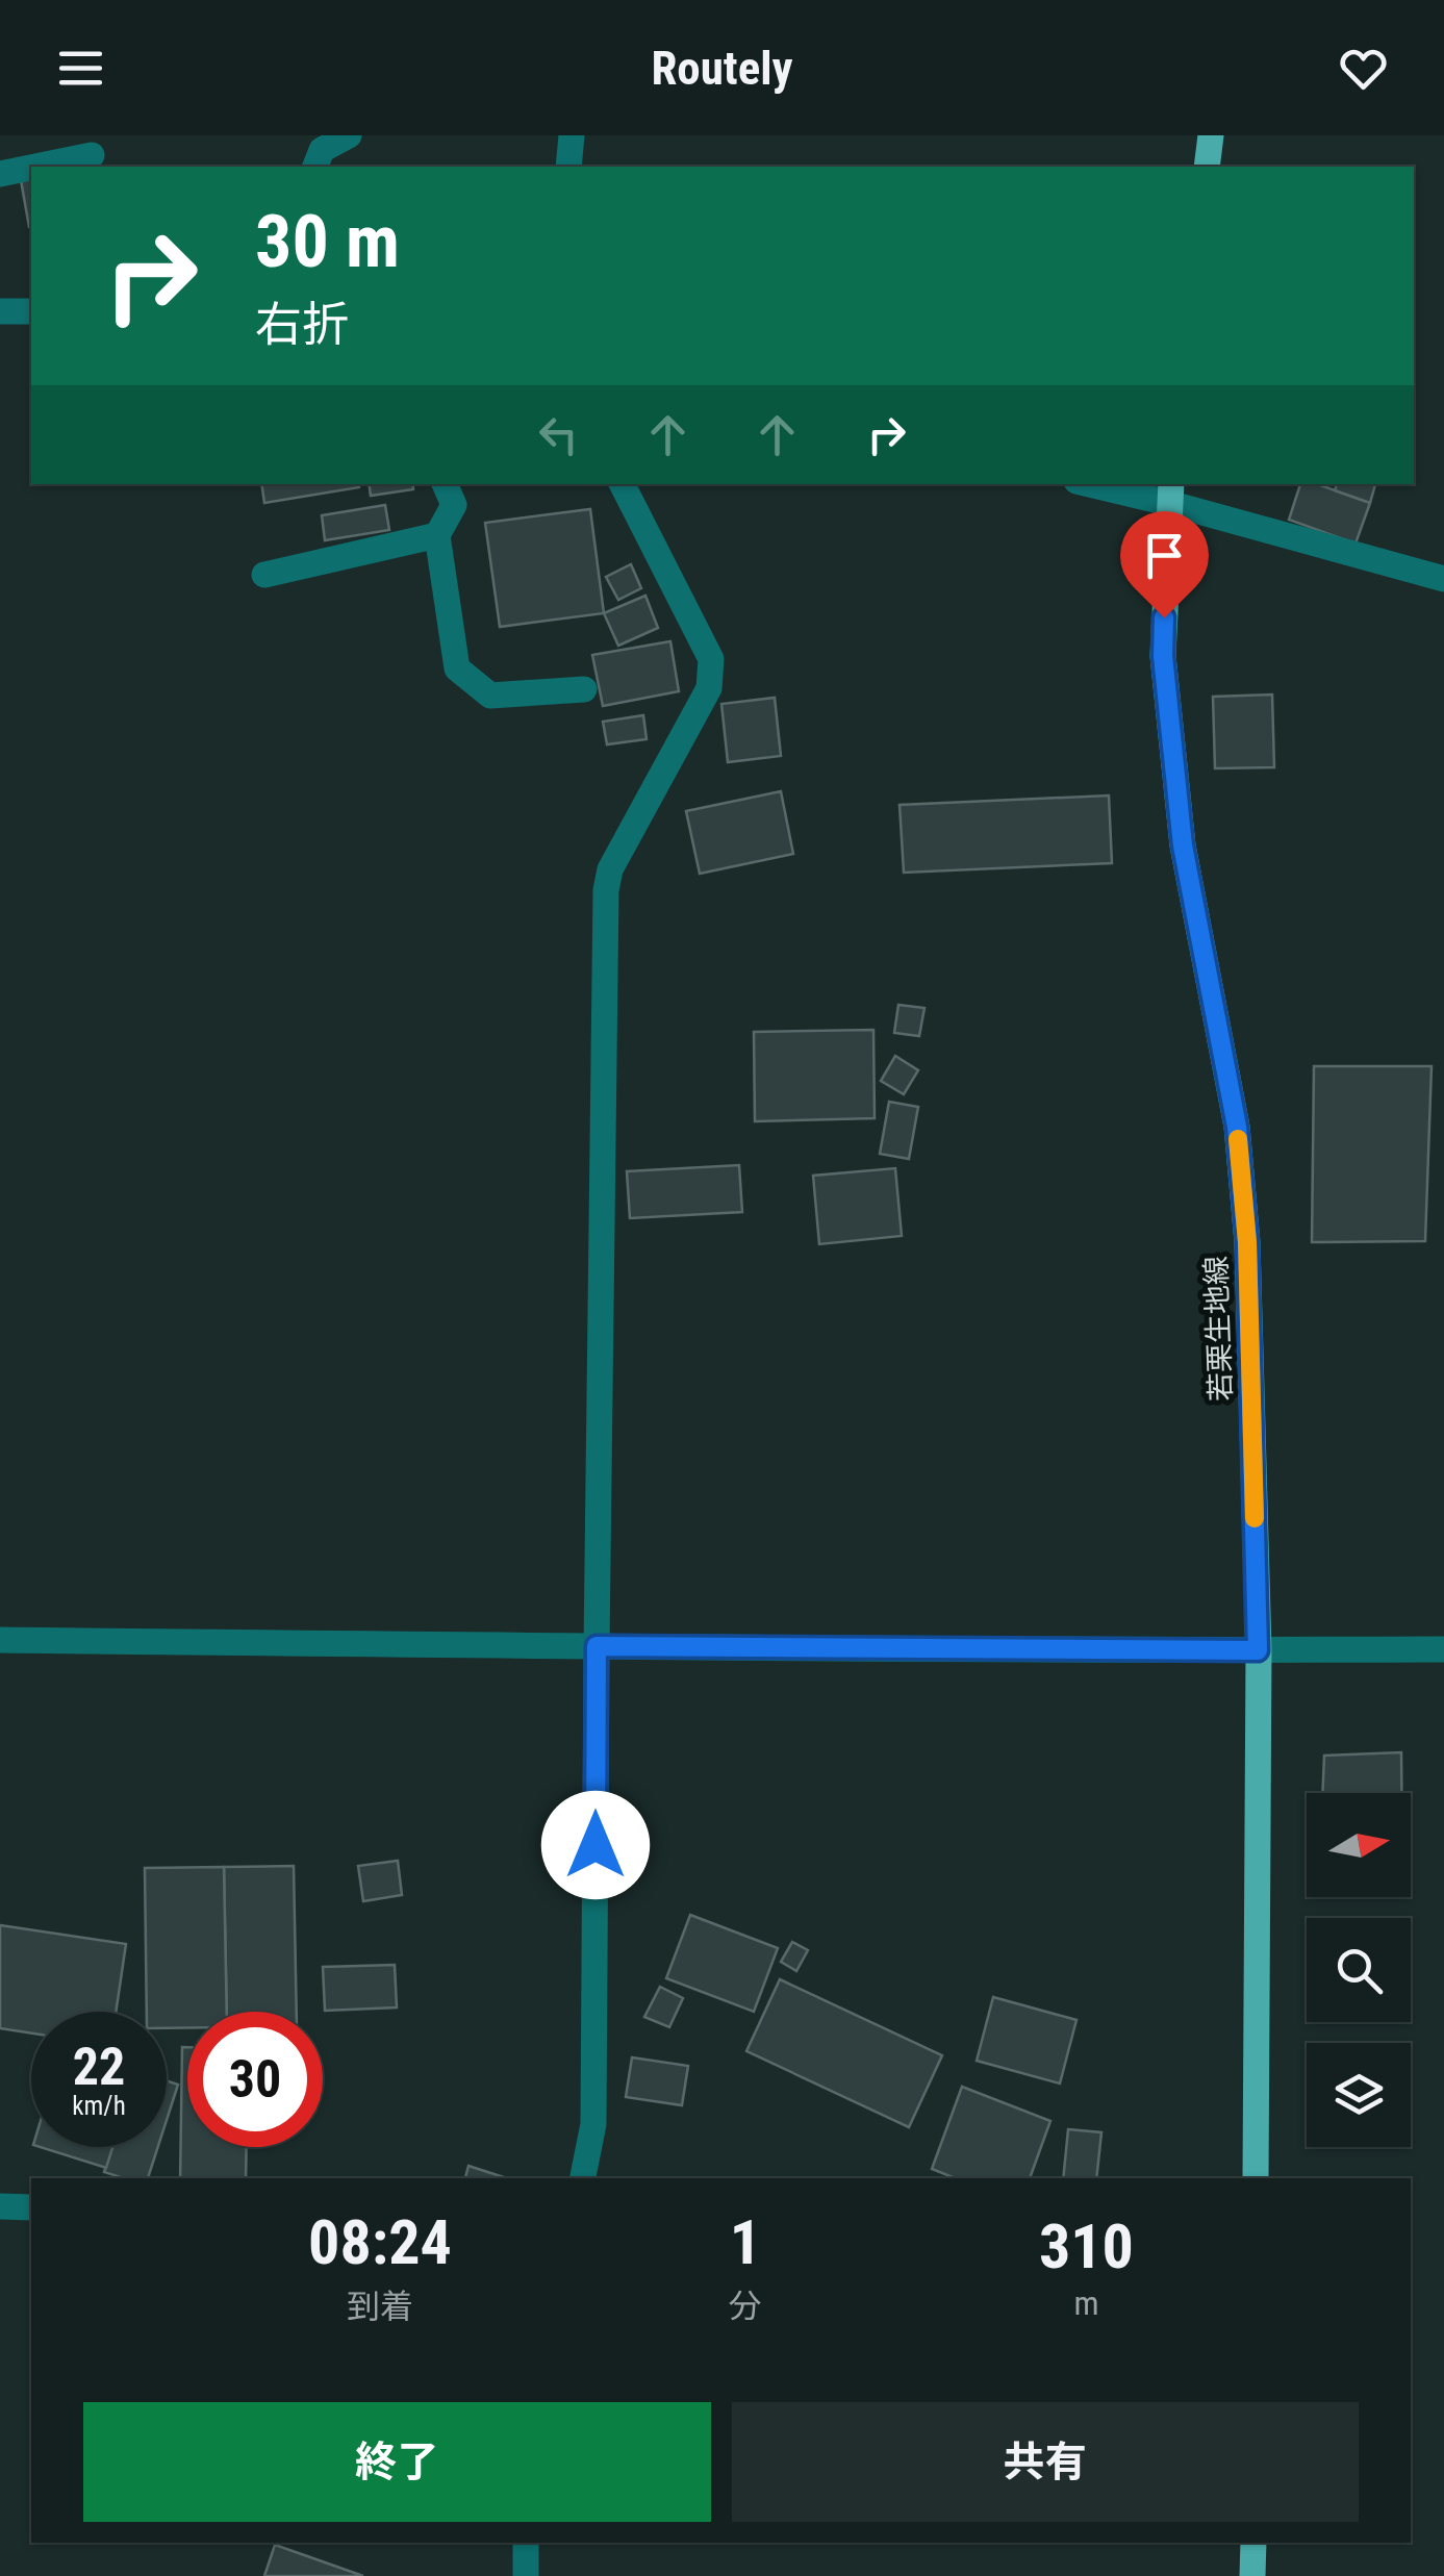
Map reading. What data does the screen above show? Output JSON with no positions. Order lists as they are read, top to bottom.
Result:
{
  "streets": {
    "main road": ["若栗生地線"]
  },
  "north": "right",
  "page": {
    "header": "Routely",
    "turn": ["30 m", "右折"],
    "speed": "22 km/h",
    "limit": "30",
    "eta": [
      "08:24",
      "到着",
      "1",
      "分",
      "310",
      "m"
    ],
    "buttons": ["終了", "共有"]
  }
}
